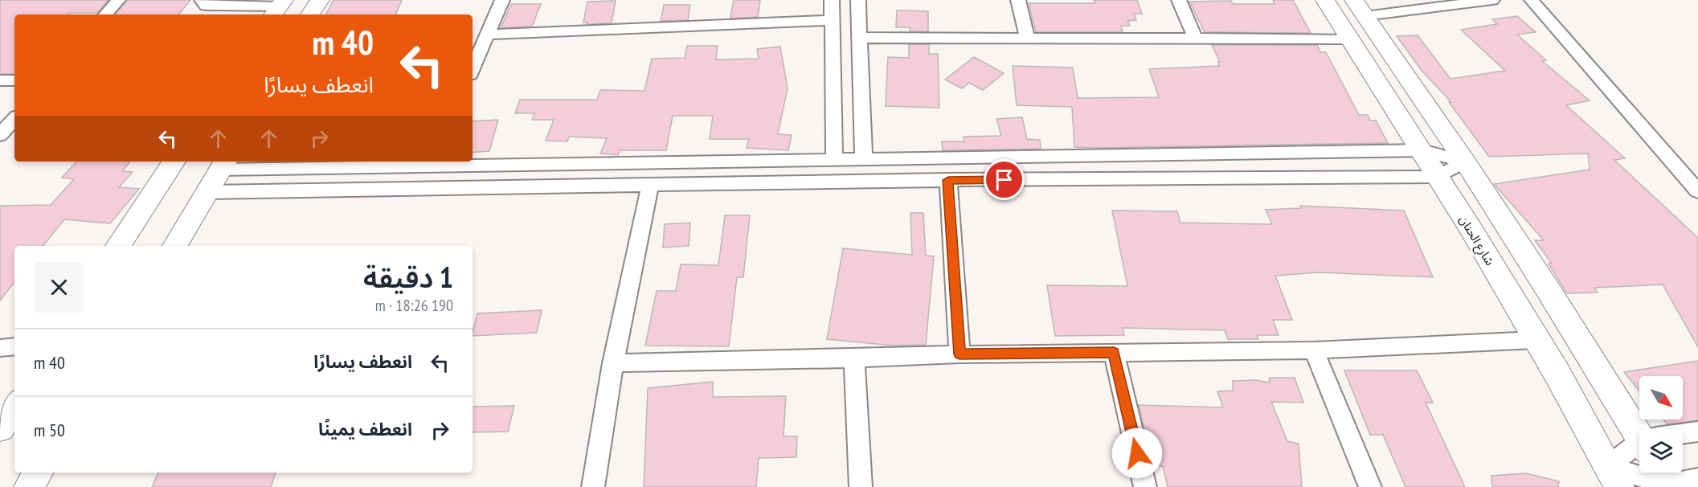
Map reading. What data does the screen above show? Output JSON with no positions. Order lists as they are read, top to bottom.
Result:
{
  "streets": {
    "street": ["شارع الحنان"]
  },
  "north": "bottom right",
  "page": {
    "turn": ["40 m", "انعطف يسارًا"],
    "heading": ["1 دقيقة", "190 m · 18:26"],
    "list": [
      {
        "name": "انعطف يسارًا",
        "value": "40 m"
      },
      {
        "name": "انعطف يمينًا",
        "value": "50 m"
      }
    ]
  }
}
